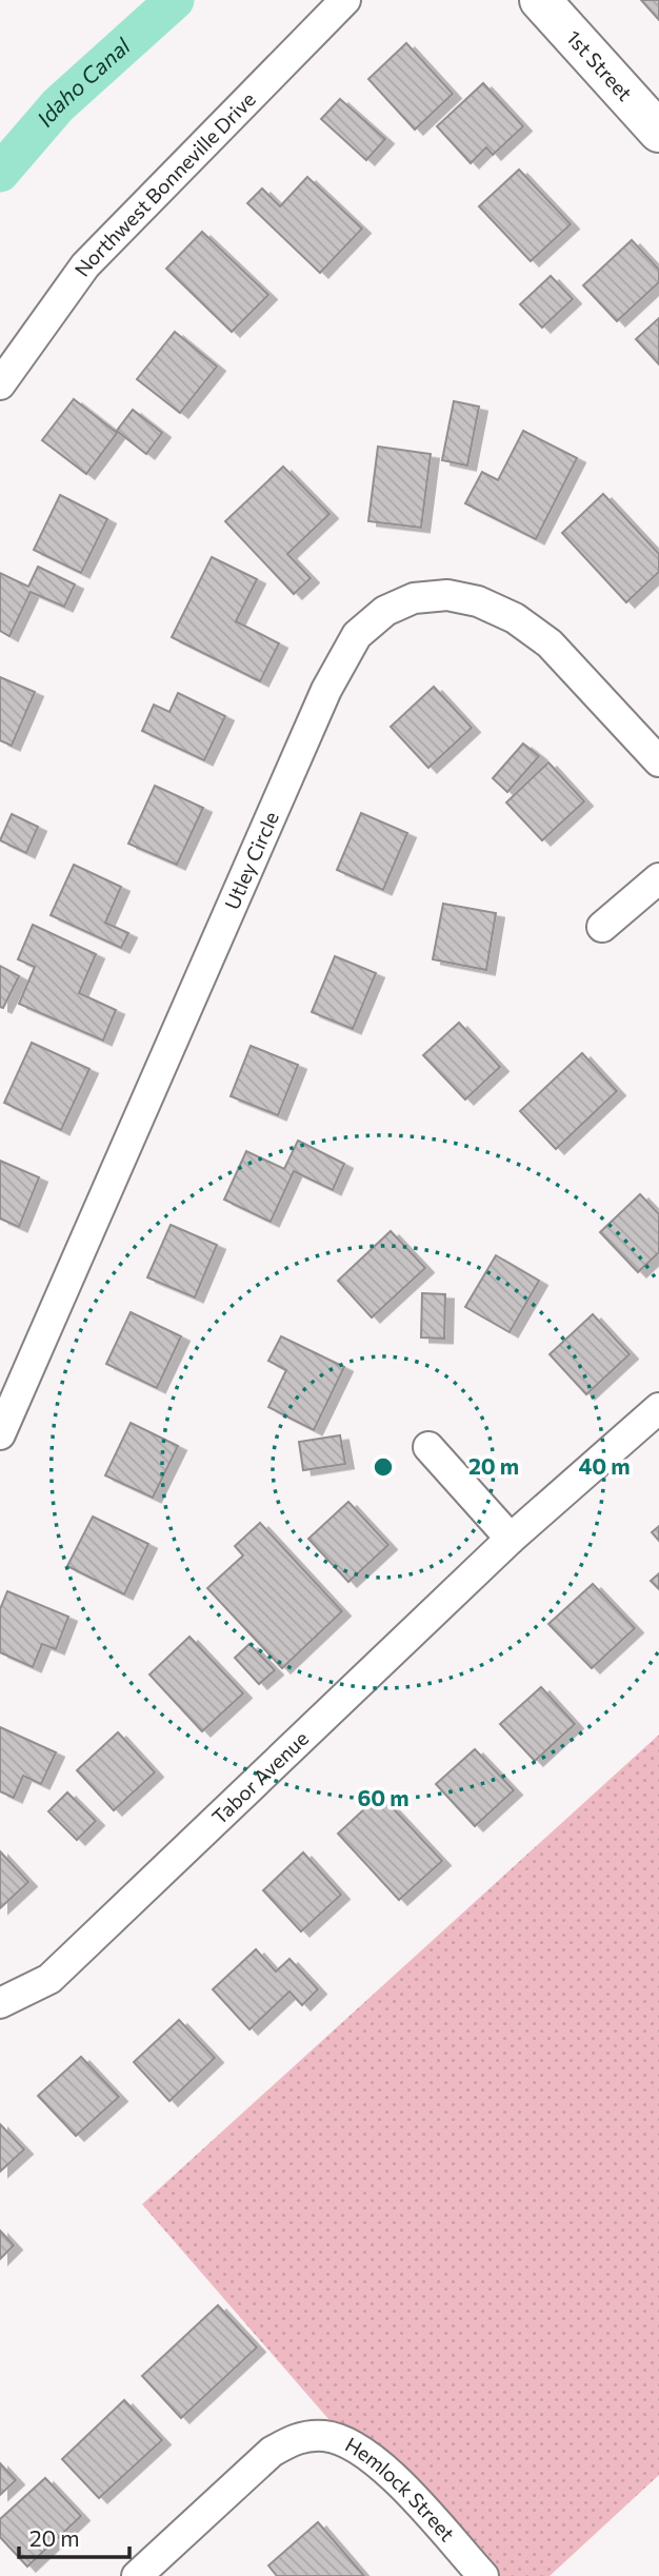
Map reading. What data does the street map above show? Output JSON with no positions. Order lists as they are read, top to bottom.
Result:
{
  "streets": {
    "main road": ["1st Street"],
    "street": [
      "Northwest Bonneville Drive",
      "Utley Circle",
      "Tabor Avenue",
      "Hemlock Street"
    ]
  },
  "water": ["Idaho Canal"],
  "scale_bar": "20 m",
  "rings": ["20 m", "40 m", "60 m"]
}
